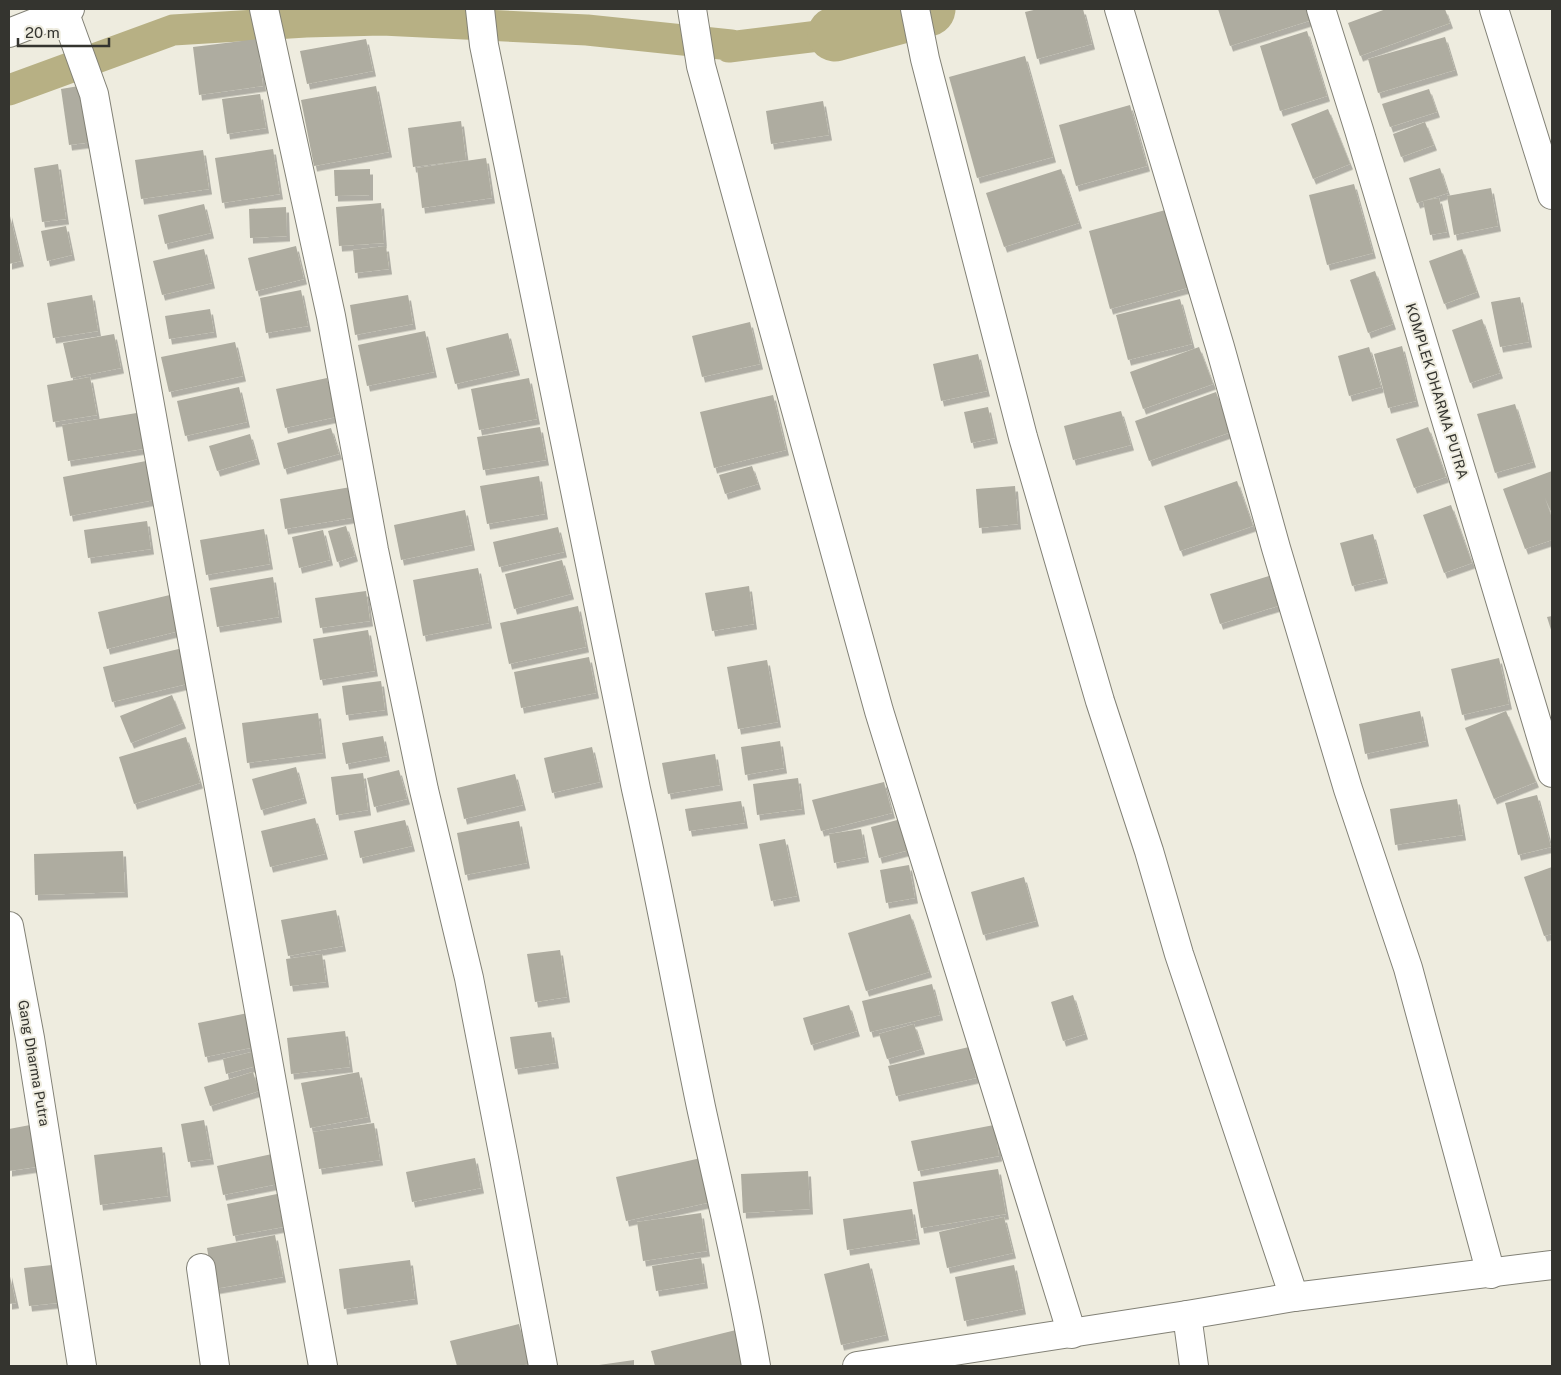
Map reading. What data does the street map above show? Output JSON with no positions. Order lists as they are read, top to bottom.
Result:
{
  "streets": {
    "street": ["KOMPLEK DHARMA PUTRA", "Gang Dharma Putra"]
  },
  "scale_bar": "20 m"
}
